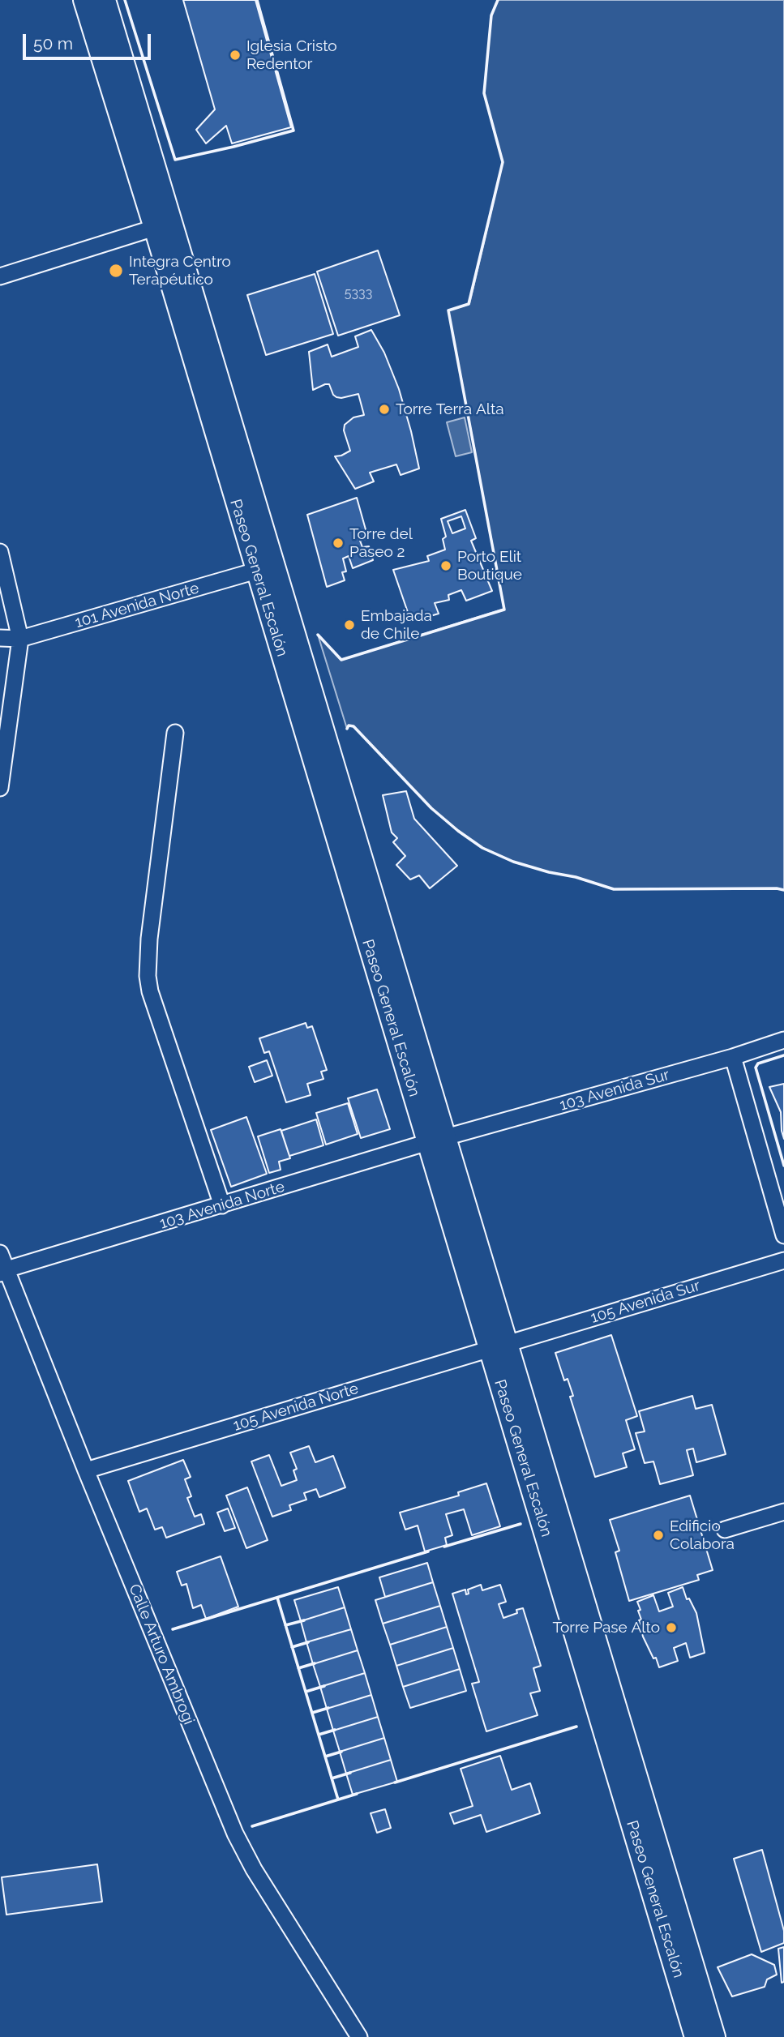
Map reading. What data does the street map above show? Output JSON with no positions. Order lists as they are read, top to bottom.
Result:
{
  "streets": {
    "street": [
      "Paseo General Escalón",
      "101 Avenida Norte",
      "103 Avenida Sur",
      "103 Avenida Norte",
      "105 Avenida Sur",
      "105 Avenida Norte",
      "Calle Arturo Ambrogi"
    ]
  },
  "crossings": [
    ["Paseo General Escalón", "101 Avenida Norte"],
    ["Paseo General Escalón", "103 Avenida Sur"],
    ["Paseo General Escalón", "103 Avenida Norte"],
    ["Paseo General Escalón", "105 Avenida Sur"],
    ["Paseo General Escalón", "105 Avenida Norte"],
    ["103 Avenida Sur", "103 Avenida Norte"],
    ["103 Avenida Norte", "Calle Arturo Ambrogi"],
    ["105 Avenida Sur", "105 Avenida Norte"],
    ["105 Avenida Norte", "Calle Arturo Ambrogi"]
  ],
  "places": [
    "Iglesia Cristo Redentor",
    "Integra Centro Terapéutico",
    "Torre Terra Alta",
    "Torre del Paseo 2",
    "Porto Elit Boutique",
    "Embajada de Chile",
    "Edificio Colabora",
    "Torre Pase Alto"
  ],
  "house_numbers": ["5333"],
  "scale_bar": "50 m"
}
